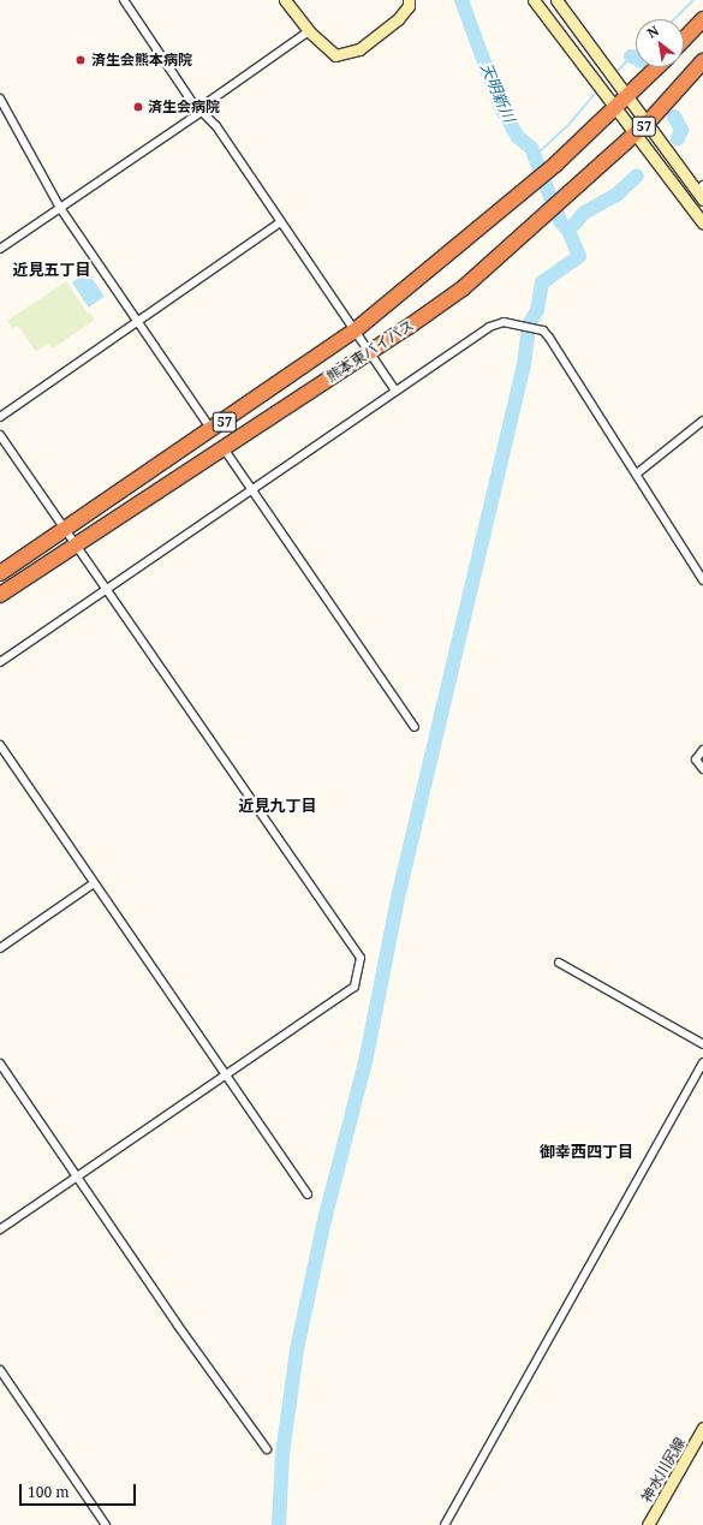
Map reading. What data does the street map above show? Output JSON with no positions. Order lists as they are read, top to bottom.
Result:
{
  "streets": {
    "highway": ["57", "熊本東バイパス"],
    "street": ["神水川尻線"]
  },
  "districts": ["近見五丁目", "近見九丁目", "御幸西四丁目"],
  "water": ["天明新川"],
  "places": ["済生会熊本病院", "済生会病院"],
  "scale_bar": "100 m",
  "north": "top left"
}
